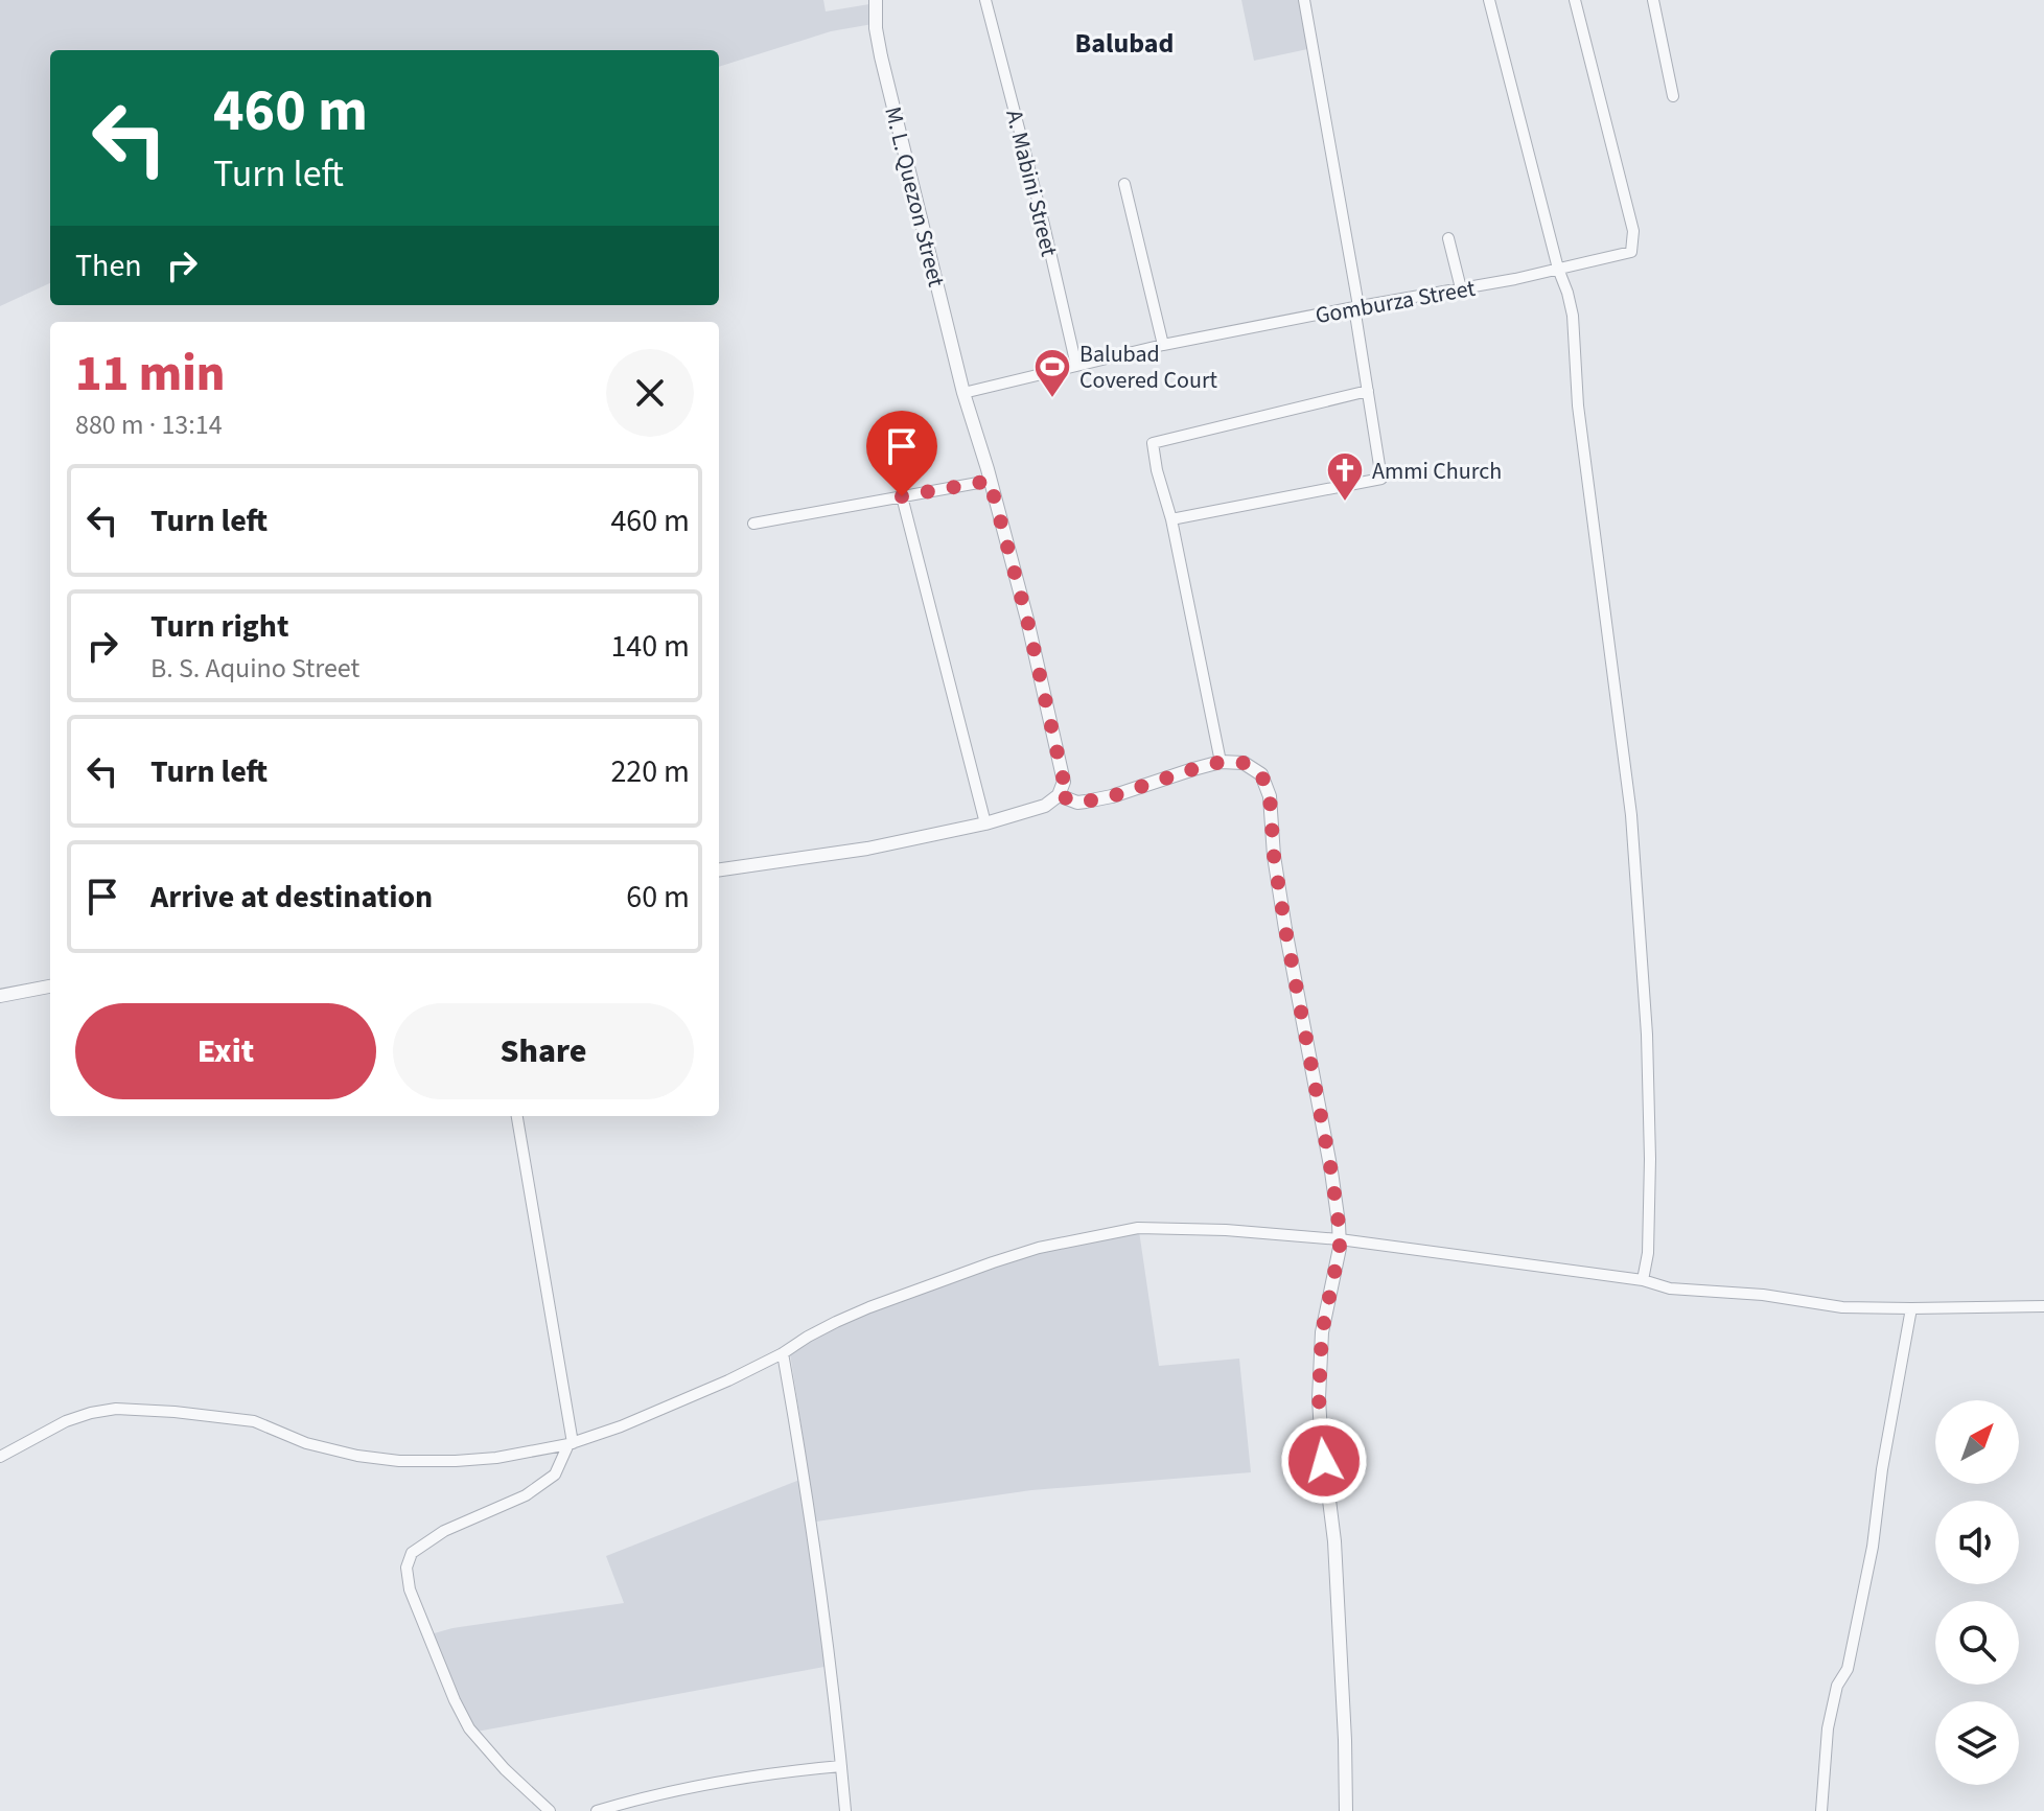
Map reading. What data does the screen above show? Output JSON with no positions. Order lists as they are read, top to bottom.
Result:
{
  "streets": {
    "street": ["A. Mabini Street", "M. L. Quezon Street", "Gomburza Street"]
  },
  "crossings": [
    ["A. Mabini Street", "Gomburza Street"],
    ["M. L. Quezon Street", "Gomburza Street"]
  ],
  "districts": ["Balubad"],
  "places": {
    "sports": ["Balubad Covered Court"],
    "church": ["Ammi Church"]
  },
  "north": "top right",
  "page": {
    "turn": ["460 m", "Turn left"],
    "then": "Then",
    "heading": ["11 min", "880 m · 13:14"],
    "list": [
      {
        "name": "Turn left",
        "value": "460 m"
      },
      {
        "name": "Turn right",
        "note": "B. S. Aquino Street",
        "value": "140 m"
      },
      {
        "name": "Turn left",
        "value": "220 m"
      },
      {
        "name": "Arrive at destination",
        "value": "60 m"
      }
    ],
    "buttons": ["Exit", "Share"]
  }
}
